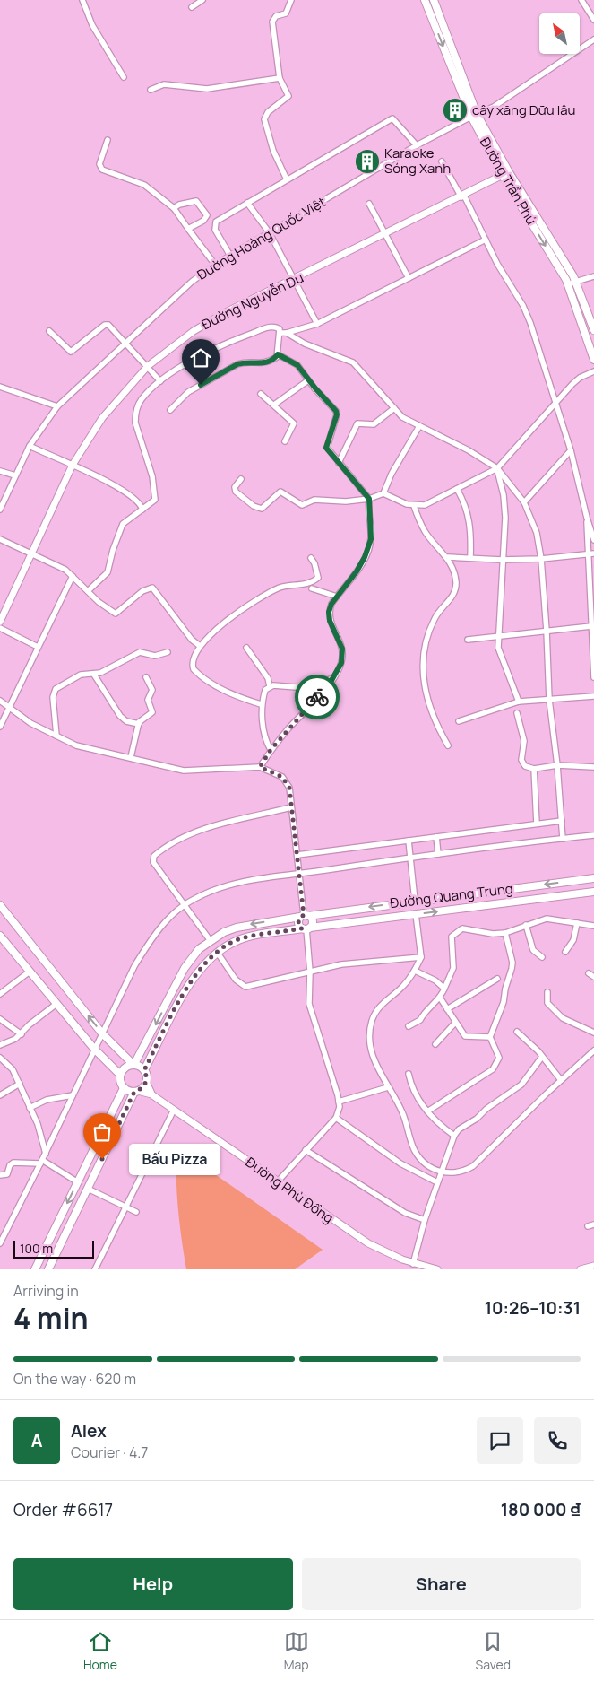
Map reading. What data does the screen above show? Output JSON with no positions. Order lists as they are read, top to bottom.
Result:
{
  "streets": {
    "main road": ["Đường Trần Phú", "Đường Quang Trung"],
    "street": ["Đường Hoàng Quốc Việt", "Đường Nguyễn Du", "Đường Phù Đổng"]
  },
  "crossings": [
    ["Đường Trần Phú", "Đường Hoàng Quốc Việt"],
    ["Đường Trần Phú", "Đường Nguyễn Du"],
    ["Đường Quang Trung", "Đường Phù Đổng"]
  ],
  "places": {
    "building": ["cây xăng Dữu lâu", "Karaoke Sóng Xanh"],
    "other": ["Bấu Pizza"]
  },
  "scale_bar": "100 m",
  "north": "top left",
  "page": {
    "bubble": "Bấu Pizza",
    "scale": "100 m",
    "heading": ["4 min", "Arriving in", "10:26–10:31"],
    "panel": [
      "Alex",
      "Courier · 4.7",
      "Order #6617",
      "180 000 ₫"
    ],
    "bar": "On the way · 620 m",
    "round": "A",
    "buttons": ["Help", "Share"],
    "tabs": ["Home", "Map", "Saved"]
  }
}
